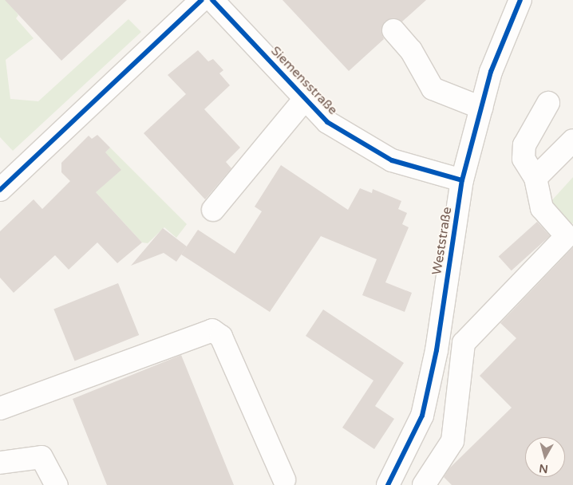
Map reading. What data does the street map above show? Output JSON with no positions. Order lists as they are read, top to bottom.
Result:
{
  "streets": {
    "street": ["Siemensstraße", "Weststraße"]
  },
  "crossings": [
    ["Siemensstraße", "Weststraße"]
  ],
  "north": "bottom"
}
